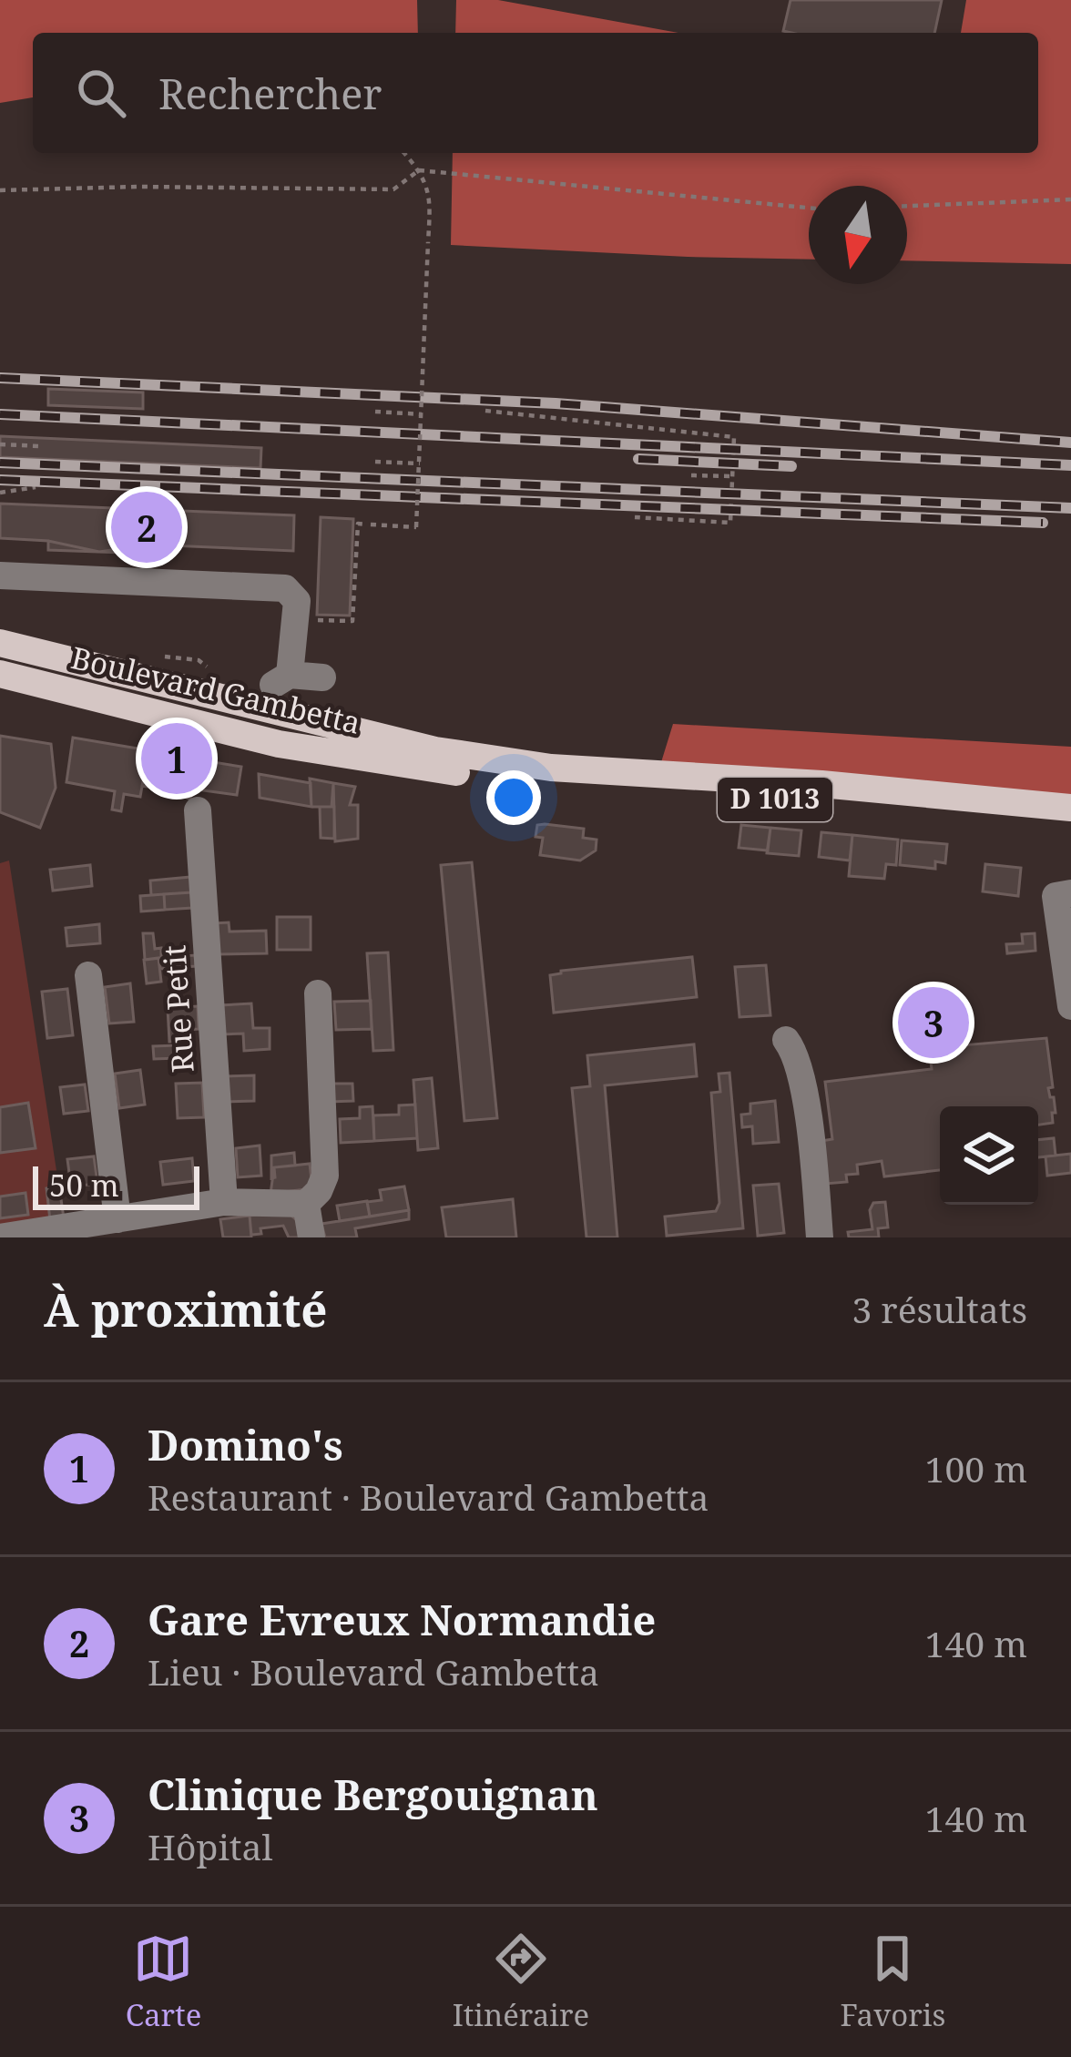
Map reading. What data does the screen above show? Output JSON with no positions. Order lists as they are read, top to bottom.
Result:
{
  "streets": {
    "main road": ["Boulevard Gambetta", "D 1013"],
    "street": ["Rue Petit"]
  },
  "scale_bar": "50 m",
  "north": "bottom",
  "page": {
    "search": "Rechercher",
    "pins": ["2", "1", "3"],
    "scale": "50 m",
    "heading": ["À proximité", "3 résultats"],
    "list": [
      {
        "mark": "1",
        "name": "Domino's",
        "note": "Restaurant · Boulevard Gambetta",
        "value": "100 m"
      },
      {
        "mark": "2",
        "name": "Gare Evreux Normandie",
        "note": "Lieu · Boulevard Gambetta",
        "value": "140 m"
      },
      {
        "mark": "3",
        "name": "Clinique Bergouignan",
        "note": "Hôpital",
        "value": "140 m"
      }
    ],
    "nav": ["Carte", "Itinéraire", "Favoris"]
  }
}
